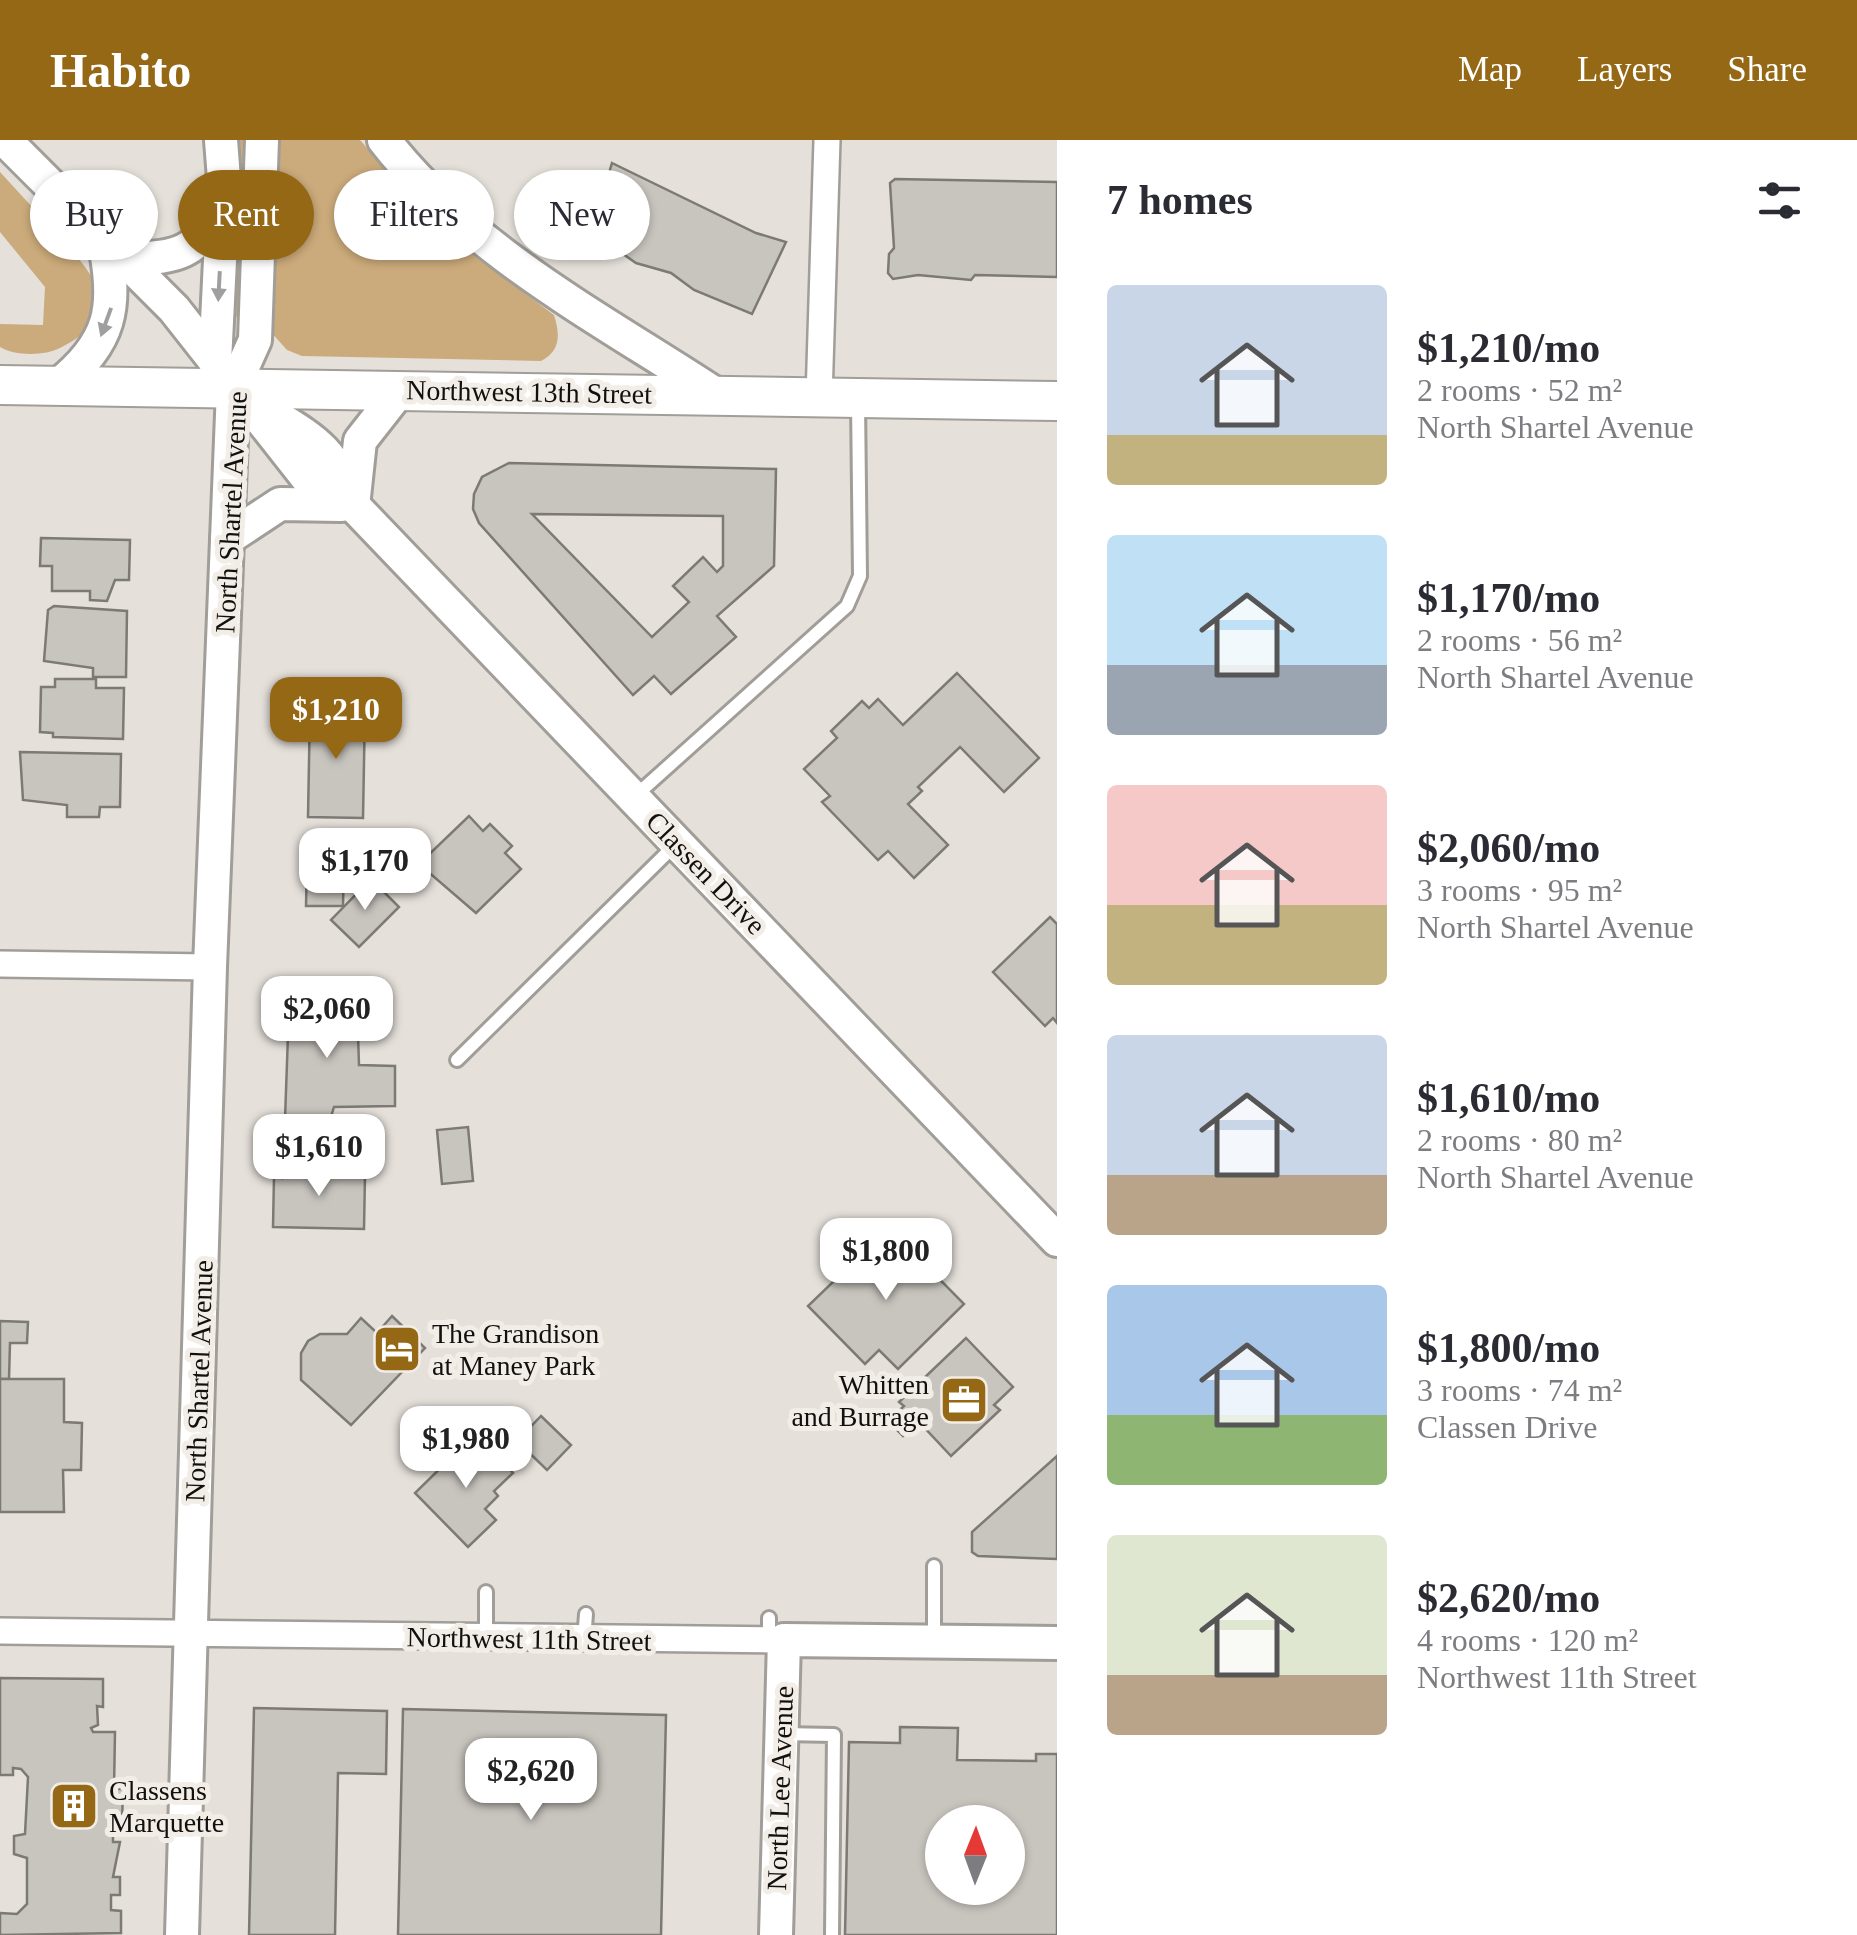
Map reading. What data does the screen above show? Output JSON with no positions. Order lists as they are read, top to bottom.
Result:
{
  "streets": {
    "main road": ["Northwest 13th Street"],
    "street": [
      "North Shartel Avenue",
      "Classen Drive",
      "Northwest 11th Street",
      "North Lee Avenue"
    ]
  },
  "crossings": [
    ["Northwest 13th Street", "North Shartel Avenue"],
    ["Northwest 13th Street", "Classen Drive"],
    ["North Shartel Avenue", "Classen Drive"],
    ["North Shartel Avenue", "Northwest 11th Street"],
    ["Northwest 11th Street", "North Lee Avenue"]
  ],
  "places": {
    "hotel": ["The Grandison at Maney Park"],
    "office": ["Whitten and Burrage"],
    "building": ["Classens Marquette"]
  },
  "north": "top",
  "page": {
    "header": "Habito",
    "nav": ["Map", "Layers", "Share"],
    "heading": "7 homes",
    "chip": [
      "Buy",
      "Rent",
      "Filters",
      "New"
    ],
    "list": [
      {
        "name": "$1,210/mo",
        "note": "2 rooms · 52 m² · North Shartel Avenue"
      },
      {
        "name": "$1,170/mo",
        "note": "2 rooms · 56 m² · North Shartel Avenue"
      },
      {
        "name": "$2,060/mo",
        "note": "3 rooms · 95 m² · North Shartel Avenue"
      },
      {
        "name": "$1,610/mo",
        "note": "2 rooms · 80 m² · North Shartel Avenue"
      },
      {
        "name": "$1,800/mo",
        "note": "3 rooms · 74 m² · Classen Drive"
      },
      {
        "name": "$2,620/mo",
        "note": "4 rooms · 120 m² · Northwest 11th Street"
      }
    ],
    "price": [
      "$1,210",
      "$1,170",
      "$2,060",
      "$1,610",
      "$1,800",
      "$1,980",
      "$2,620"
    ]
  }
}
